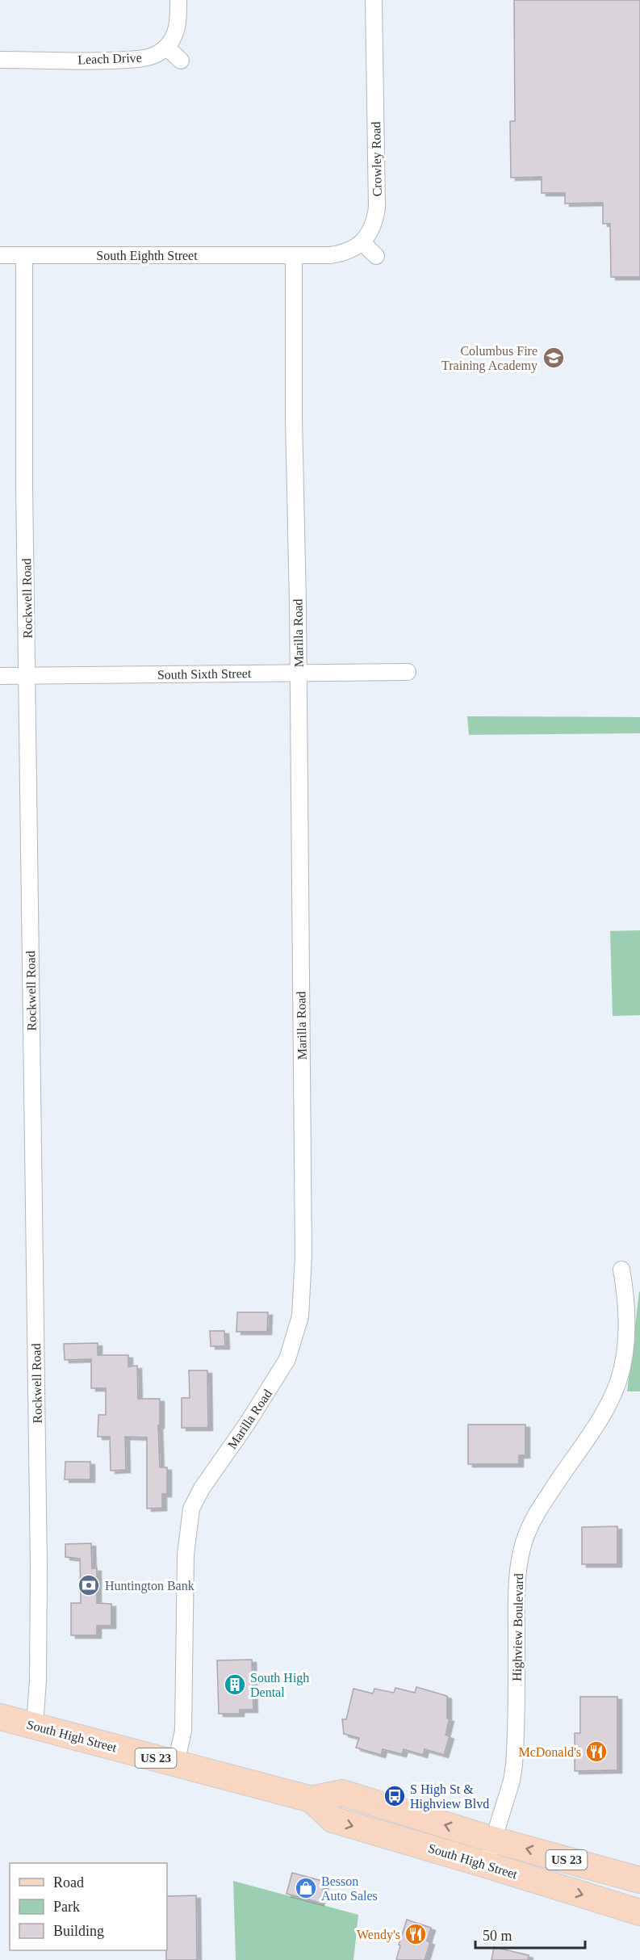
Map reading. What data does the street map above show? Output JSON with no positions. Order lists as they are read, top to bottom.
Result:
{
  "streets": {
    "main road": ["South High Street", "US 23"],
    "street": [
      "Leach Drive",
      "Crowley Road",
      "South Eighth Street",
      "Rockwell Road",
      "Marilla Road",
      "South Sixth Street",
      "Highview Boulevard"
    ]
  },
  "crossings": [
    ["South Eighth Street", "Rockwell Road"],
    ["South Eighth Street", "Marilla Road"],
    ["Rockwell Road", "South Sixth Street"],
    ["Rockwell Road", "South High Street"],
    ["Marilla Road", "South Sixth Street"],
    ["Marilla Road", "South High Street"],
    ["Highview Boulevard", "South High Street"]
  ],
  "places": {
    "school or university": ["Columbus Fire Training Academy"],
    "bank": ["Huntington Bank"],
    "building": ["South High Dental"],
    "restaurant": ["McDonald's", "Wendy's"],
    "bus stop": ["S High St & Highview Blvd"],
    "shop": ["Besson Auto Sales"]
  },
  "legend": ["Road", "Park", "Building"],
  "scale_bar": "50 m"
}
